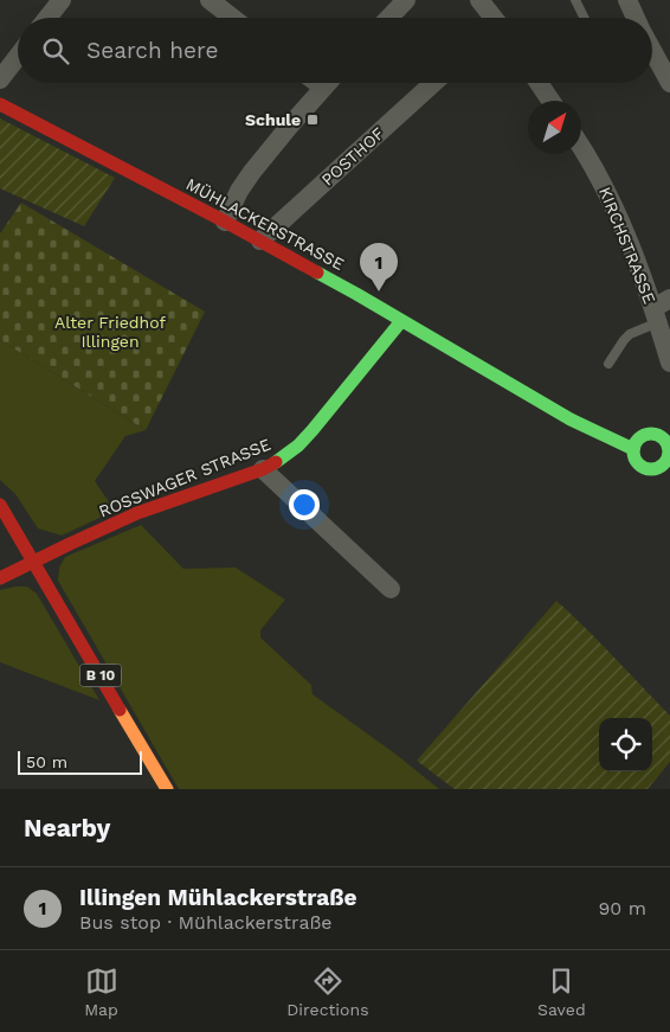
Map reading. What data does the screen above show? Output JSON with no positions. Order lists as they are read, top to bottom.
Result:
{
  "streets": {
    "street": [
      "POSTHOF",
      "MÜHLACKERSTRASSE",
      "KIRCHSTRASSE",
      "ROSSWAGER STRASSE",
      "B 10"
    ]
  },
  "crossings": [
    ["POSTHOF", "MÜHLACKERSTRASSE"],
    ["MÜHLACKERSTRASSE", "ROSSWAGER STRASSE"],
    ["ROSSWAGER STRASSE", "B 10"]
  ],
  "parks": ["Alter Friedhof Illingen"],
  "places": {
    "transit": ["Schule"]
  },
  "scale_bar": "50 m",
  "north": "top right",
  "page": {
    "search": "Search here",
    "pins": "1",
    "scale": "50 m",
    "heading": "Nearby",
    "list": [
      {
        "mark": "1",
        "name": "Illingen Mühlackerstraße",
        "note": "Bus stop · Mühlackerstraße",
        "value": "90 m"
      }
    ],
    "nav": ["Map", "Directions", "Saved"]
  }
}
